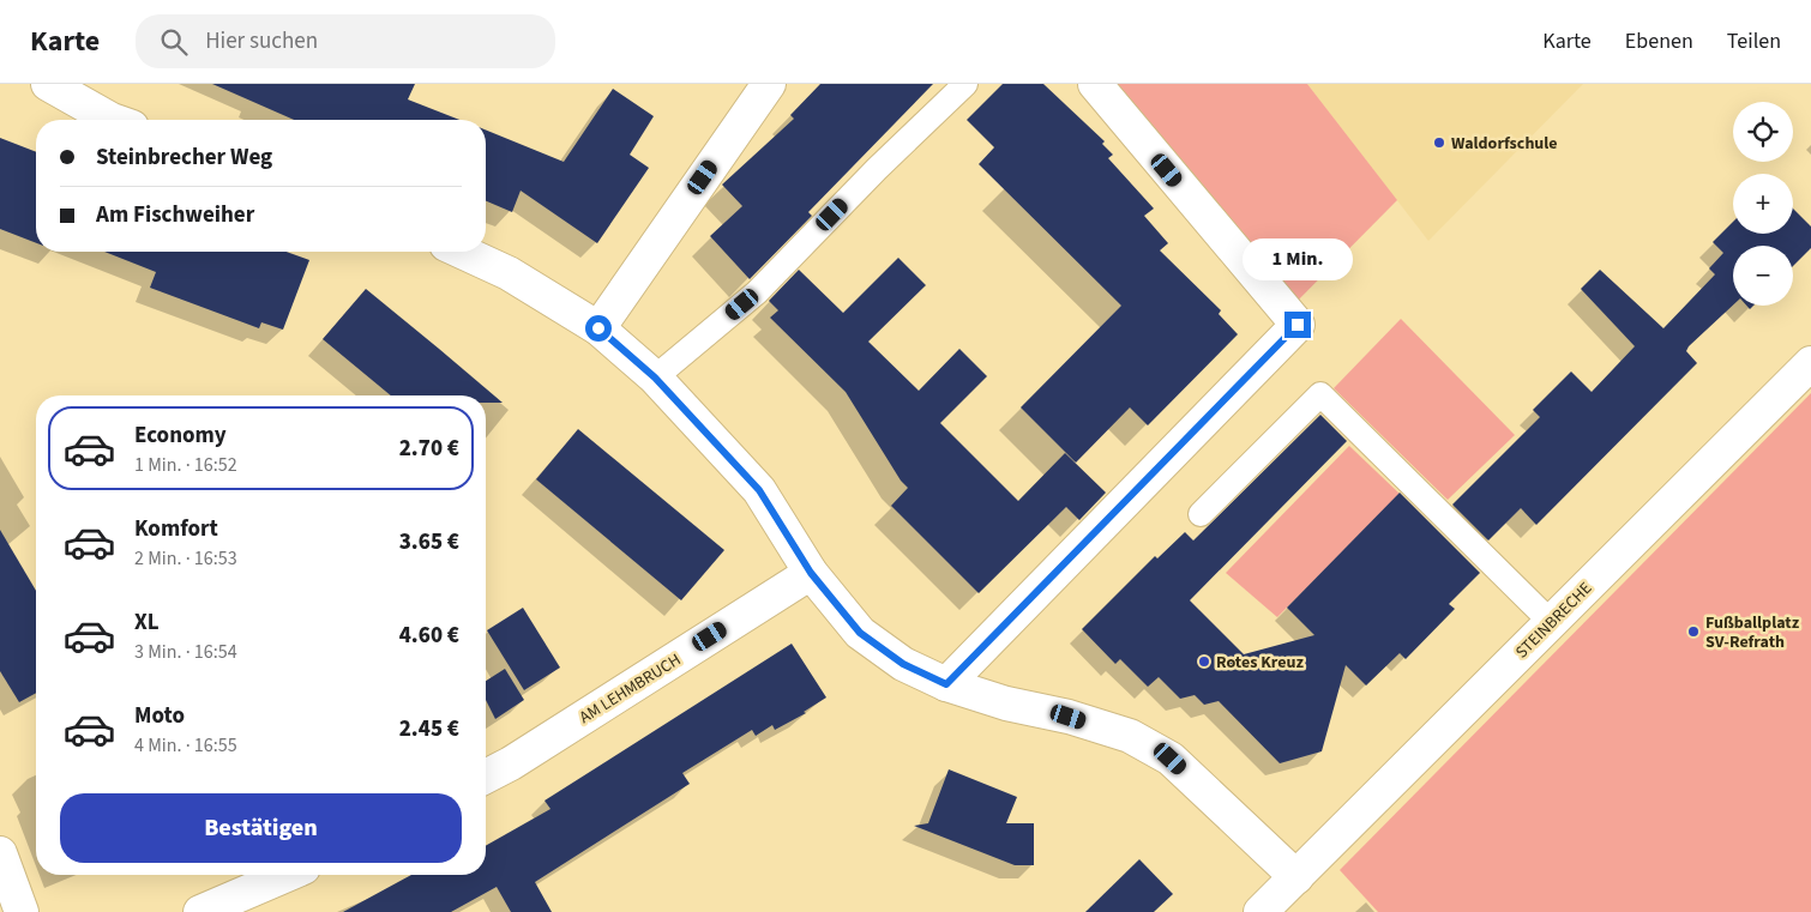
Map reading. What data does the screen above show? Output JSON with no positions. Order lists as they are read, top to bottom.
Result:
{
  "streets": {
    "street": ["STEINBRECHE", "AM LEHMBRUCH"]
  },
  "places": ["Waldorfschule", "Fußballplatz SV-Refrath", "Rotes Kreuz"],
  "page": {
    "header": "Karte",
    "search": "Hier suchen",
    "nav": ["Karte", "Ebenen", "Teilen"],
    "map_buttons": ["+", "−"],
    "banner": ["Steinbrecher Weg", "Am Fischweiher"],
    "bubble": "1 Min.",
    "list": [
      {
        "name": "Economy",
        "note": "1 Min. · 16:52",
        "value": "2.70 €"
      },
      {
        "name": "Komfort",
        "note": "2 Min. · 16:53",
        "value": "3.65 €"
      },
      {
        "name": "XL",
        "note": "3 Min. · 16:54",
        "value": "4.60 €"
      },
      {
        "name": "Moto",
        "note": "4 Min. · 16:55",
        "value": "2.45 €"
      }
    ],
    "buttons": "Bestätigen"
  }
}
